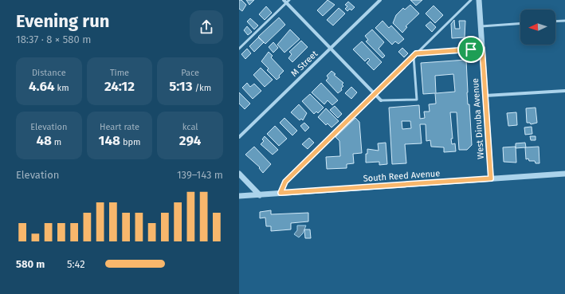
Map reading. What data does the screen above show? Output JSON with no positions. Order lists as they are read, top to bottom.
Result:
{
  "streets": {
    "street": ["M Street", "West Dinuba Avenue", "South Reed Avenue"]
  },
  "crossings": [
    ["West Dinuba Avenue", "South Reed Avenue"]
  ],
  "north": "left",
  "page": {
    "heading": ["Evening run", "18:37 · 8 × 580 m"],
    "stats": [
      ["Distance", "4.64 km"],
      ["Time", "24:12"],
      ["Pace", "5:13 /km"],
      ["Elevation", "48 m"],
      ["Heart rate", "148 bpm"],
      ["kcal", "294"]
    ],
    "chart": ["Elevation", "139–143 m"],
    "list": [
      {
        "name": "580 m",
        "note": "5:42"
      }
    ]
  }
}
